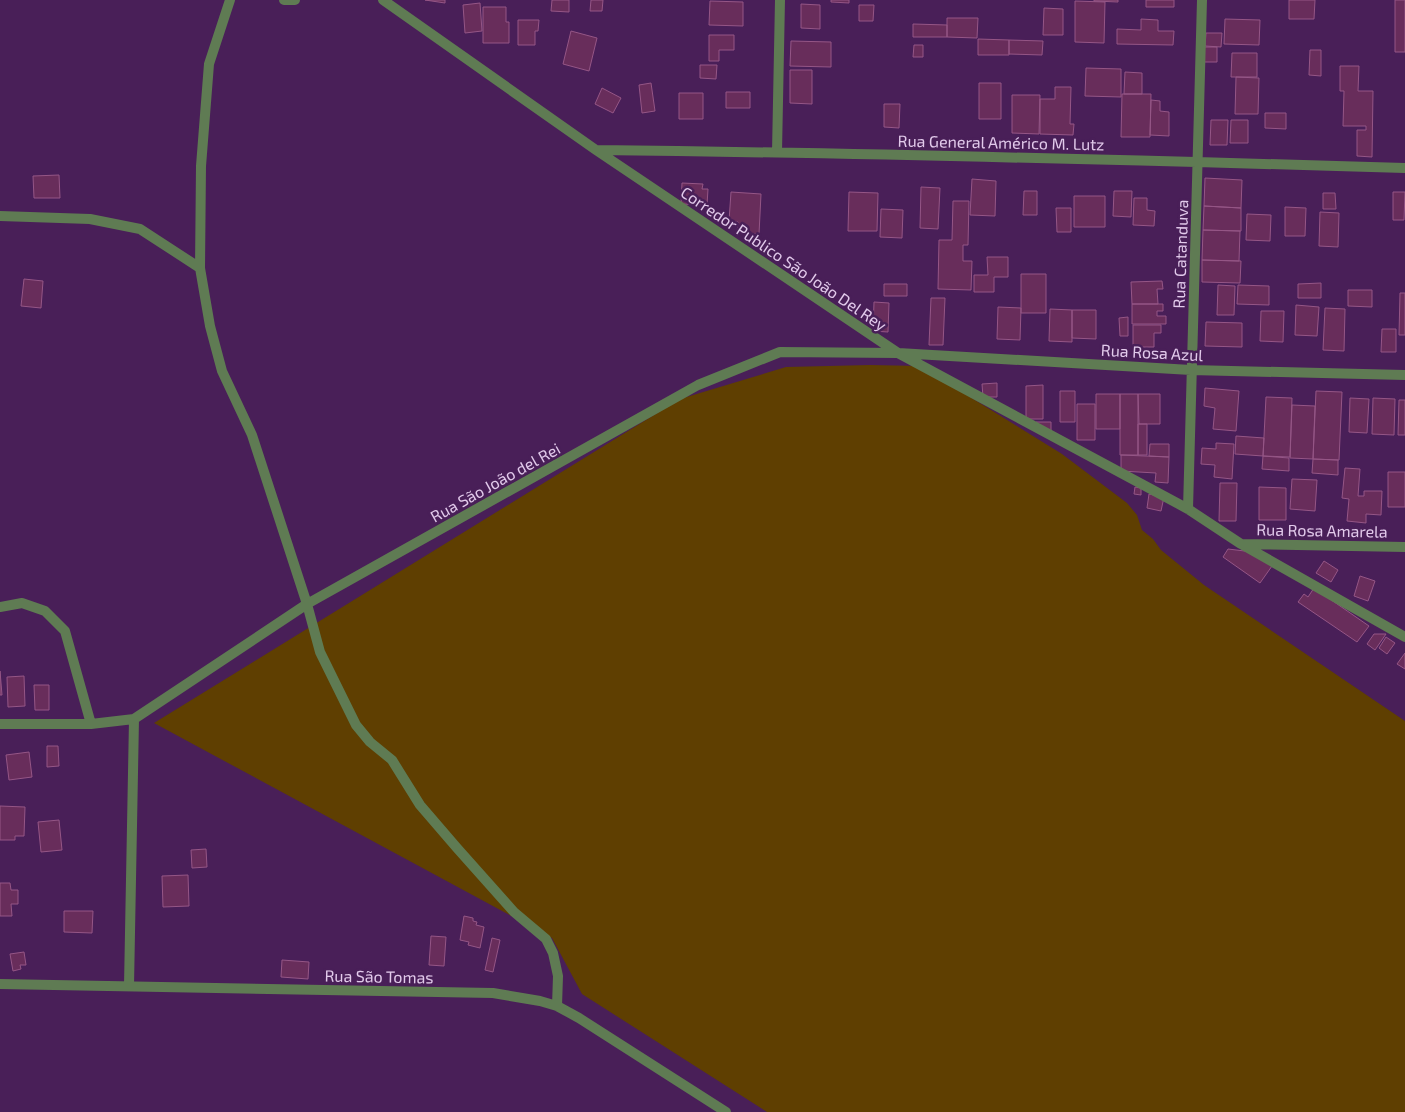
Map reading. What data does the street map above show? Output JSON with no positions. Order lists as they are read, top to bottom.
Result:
{
  "streets": {
    "street": [
      "Rua General Américo M. Lutz",
      "Rua Catanduva",
      "Corredor Publico São João Del Rey",
      "Rua Rosa Azul",
      "Rua São João del Rei",
      "Rua Rosa Amarela",
      "Rua São Tomas"
    ]
  },
  "crossings": [
    ["Rua General Américo M. Lutz", "Rua Catanduva"],
    ["Rua General Américo M. Lutz", "Corredor Publico São João Del Rey"],
    ["Rua Catanduva", "Corredor Publico São João Del Rey"],
    ["Rua Catanduva", "Rua Rosa Azul"],
    ["Rua Catanduva", "Rua Rosa Amarela"],
    ["Corredor Publico São João Del Rey", "Rua Rosa Azul"],
    ["Corredor Publico São João Del Rey", "Rua São João del Rei"],
    ["Corredor Publico São João Del Rey", "Rua Rosa Amarela"],
    ["Rua Rosa Azul", "Rua São João del Rei"]
  ]
}
